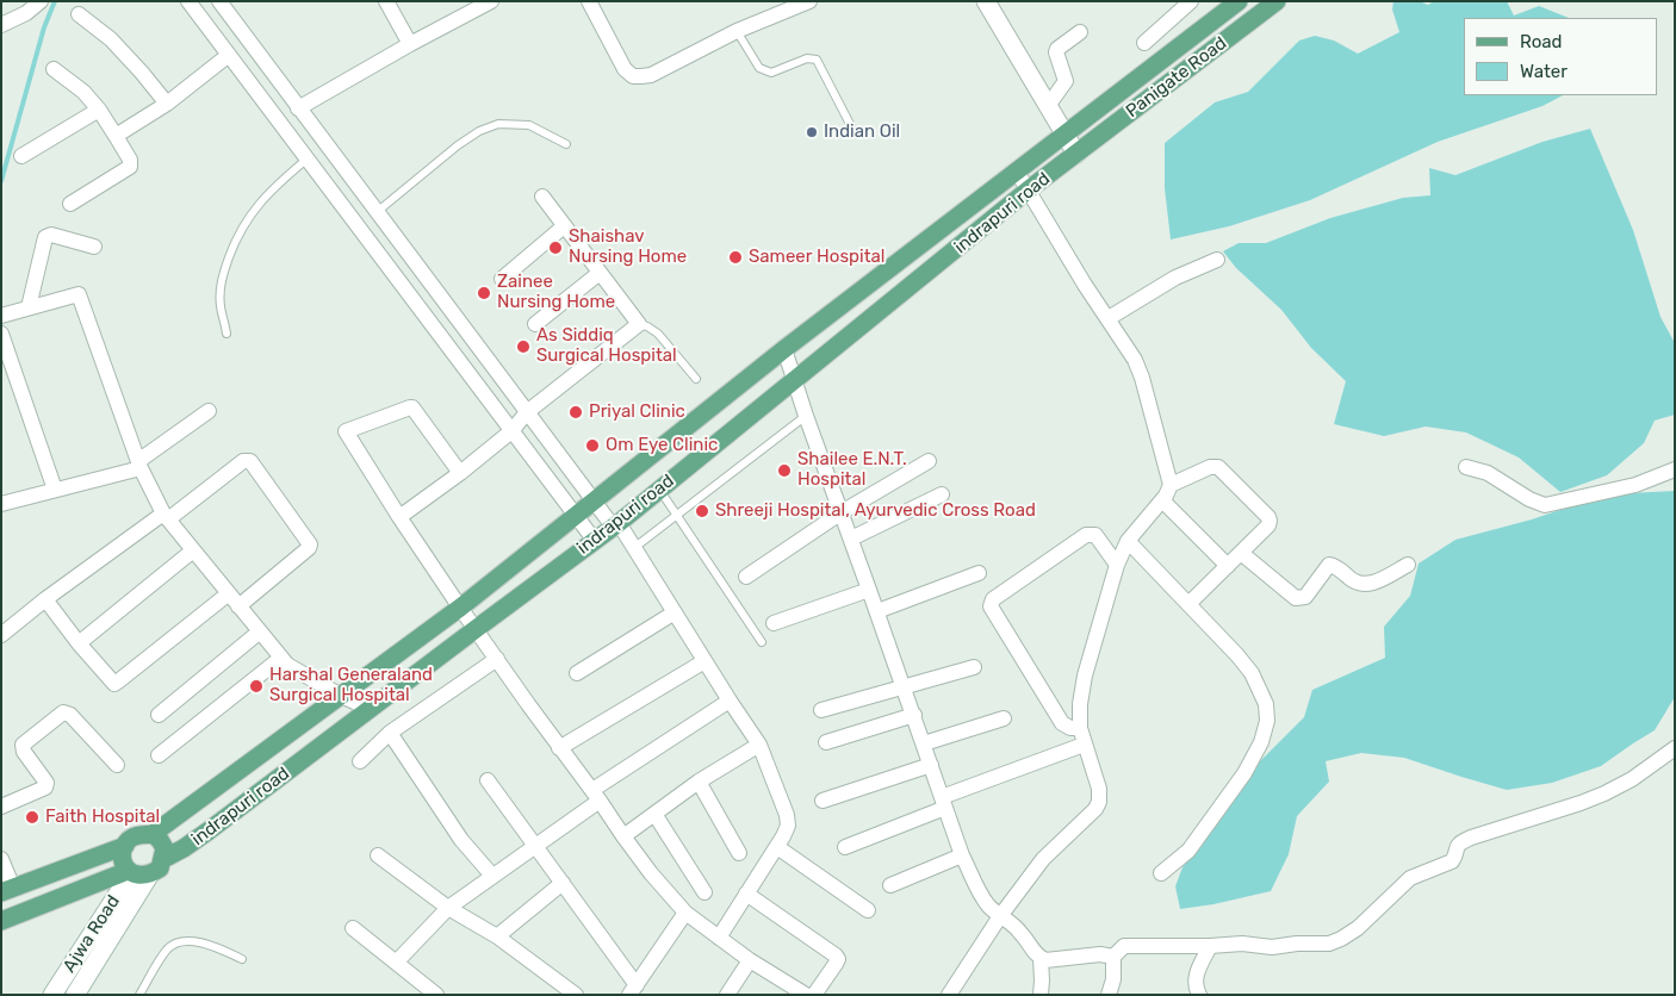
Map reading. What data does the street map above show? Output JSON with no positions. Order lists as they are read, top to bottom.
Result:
{
  "streets": {
    "main road": ["Panigate Road", "indrapuri road", "Ajwa Road"]
  },
  "crossings": [
    ["Panigate Road", "indrapuri road"],
    ["indrapuri road", "Ajwa Road"]
  ],
  "places": [
    "Indian Oil",
    "Shaishav Nursing Home",
    "Sameer Hospital",
    "Zainee Nursing Home",
    "As Siddiq Surgical Hospital",
    "Priyal Clinic",
    "Om Eye Clinic",
    "Shailee E.N.T. Hospital",
    "Shreeji Hospital, Ayurvedic Cross Road",
    "Harshal Generaland Surgical Hospital",
    "Faith Hospital"
  ],
  "legend": ["Road", "Water"]
}
